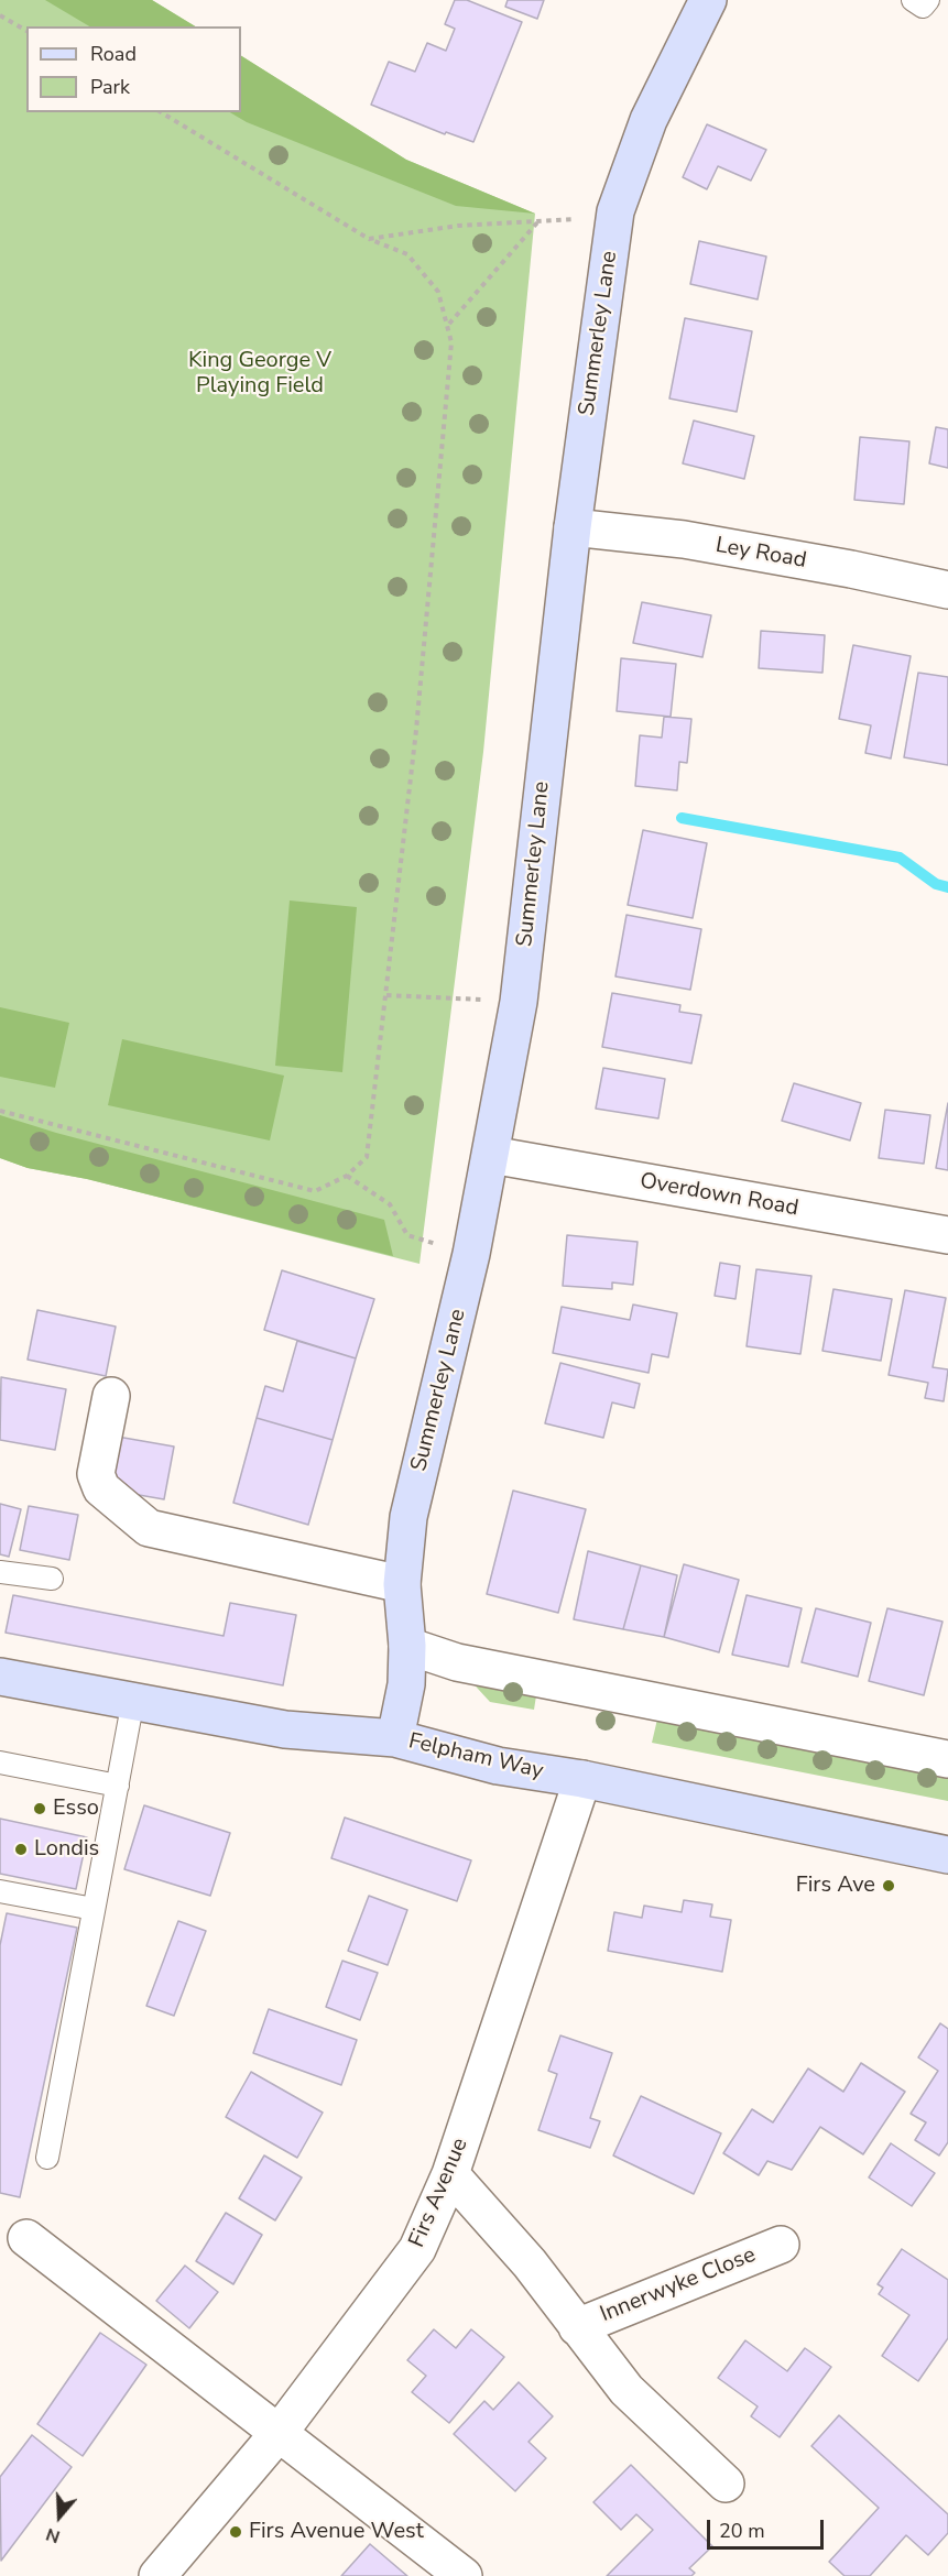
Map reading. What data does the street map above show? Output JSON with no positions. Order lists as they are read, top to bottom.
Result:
{
  "streets": {
    "street": [
      "Summerley Lane",
      "Ley Road",
      "Overdown Road",
      "Felpham Way",
      "Firs Avenue",
      "Innerwyke Close"
    ]
  },
  "crossings": [
    ["Summerley Lane", "Ley Road"],
    ["Summerley Lane", "Overdown Road"],
    ["Summerley Lane", "Felpham Way"],
    ["Felpham Way", "Firs Avenue"],
    ["Firs Avenue", "Innerwyke Close"]
  ],
  "parks": ["King George V Playing Field"],
  "places": [
    "Esso",
    "Londis",
    "Firs Ave",
    "Firs Avenue West"
  ],
  "legend": ["Road", "Park"],
  "scale_bar": "20 m",
  "north": "bottom"
}
